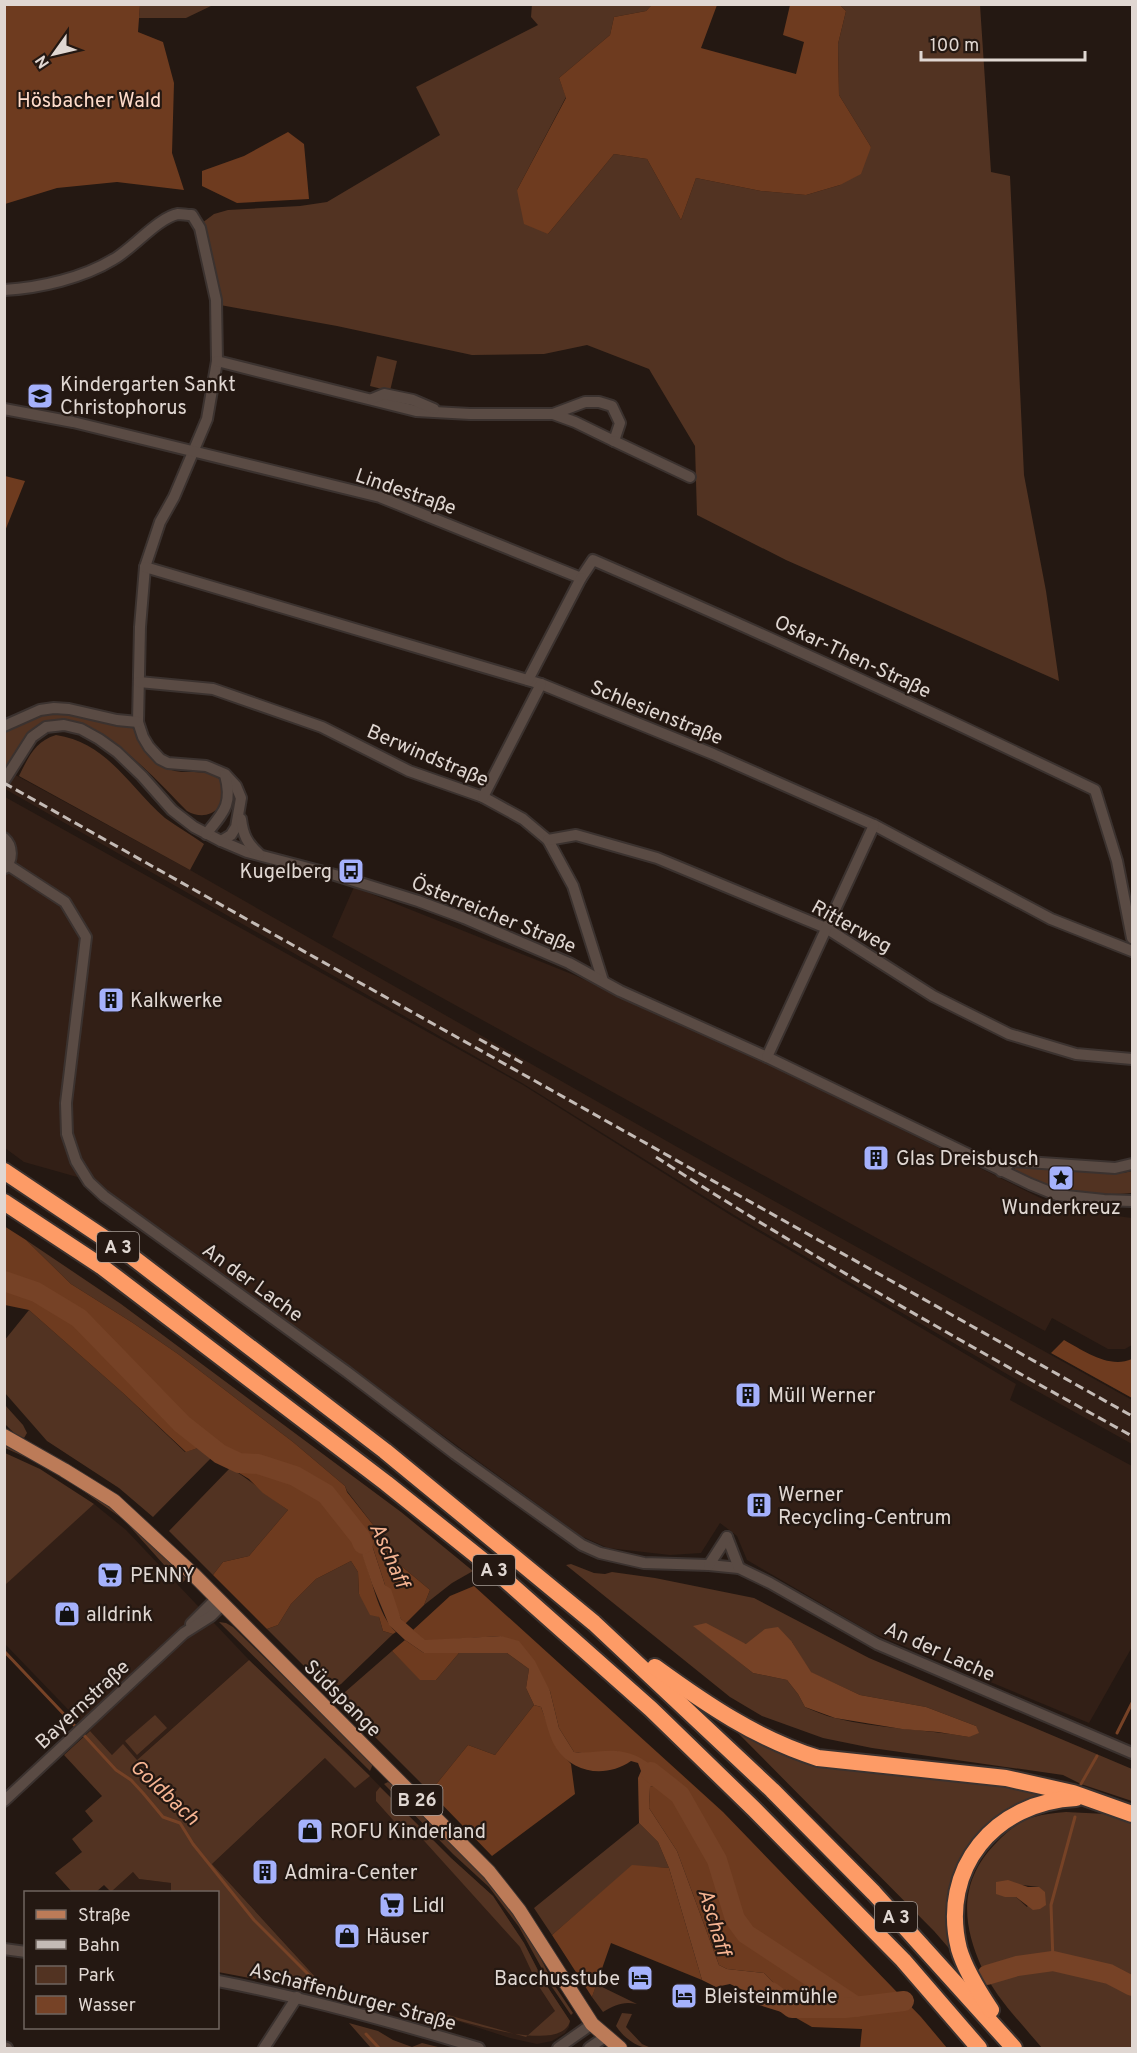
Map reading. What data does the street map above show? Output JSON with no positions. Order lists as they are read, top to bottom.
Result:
{
  "streets": {
    "highway": ["A 3"],
    "main road": ["Südspange", "B 26"],
    "street": [
      "Lindestraße",
      "Oskar-Then-Straße",
      "Schlesienstraße",
      "Berwindstraße",
      "Österreicher Straße",
      "Ritterweg",
      "An der Lache",
      "Bayernstraße",
      "Aschaffenburger Straße"
    ]
  },
  "crossings": [
    ["Lindestraße", "Oskar-Then-Straße"],
    ["Berwindstraße", "Österreicher Straße"],
    ["Berwindstraße", "Ritterweg"],
    ["Südspange", "Bayernstraße"],
    ["Südspange", "B 26"]
  ],
  "water": ["Aschaff", "Goldbach"],
  "parks": ["Hösbacher Wald"],
  "places": {
    "school or university": ["Kindergarten Sankt Christophorus"],
    "bus stop": ["Kugelberg"],
    "building": [
      "Kalkwerke",
      "Glas Dreisbusch",
      "Müll Werner",
      "Werner Recycling-Centrum",
      "Admira-Center"
    ],
    "place": ["Wunderkreuz"],
    "supermarket": ["PENNY", "Lidl"],
    "shop": ["alldrink", "ROFU Kinderland", "Häuser"],
    "hotel": ["Bacchusstube", "Bleisteinmühle"]
  },
  "legend": [
    "Straße",
    "Bahn",
    "Park",
    "Wasser"
  ],
  "scale_bar": "100 m",
  "north": "bottom left"
}
